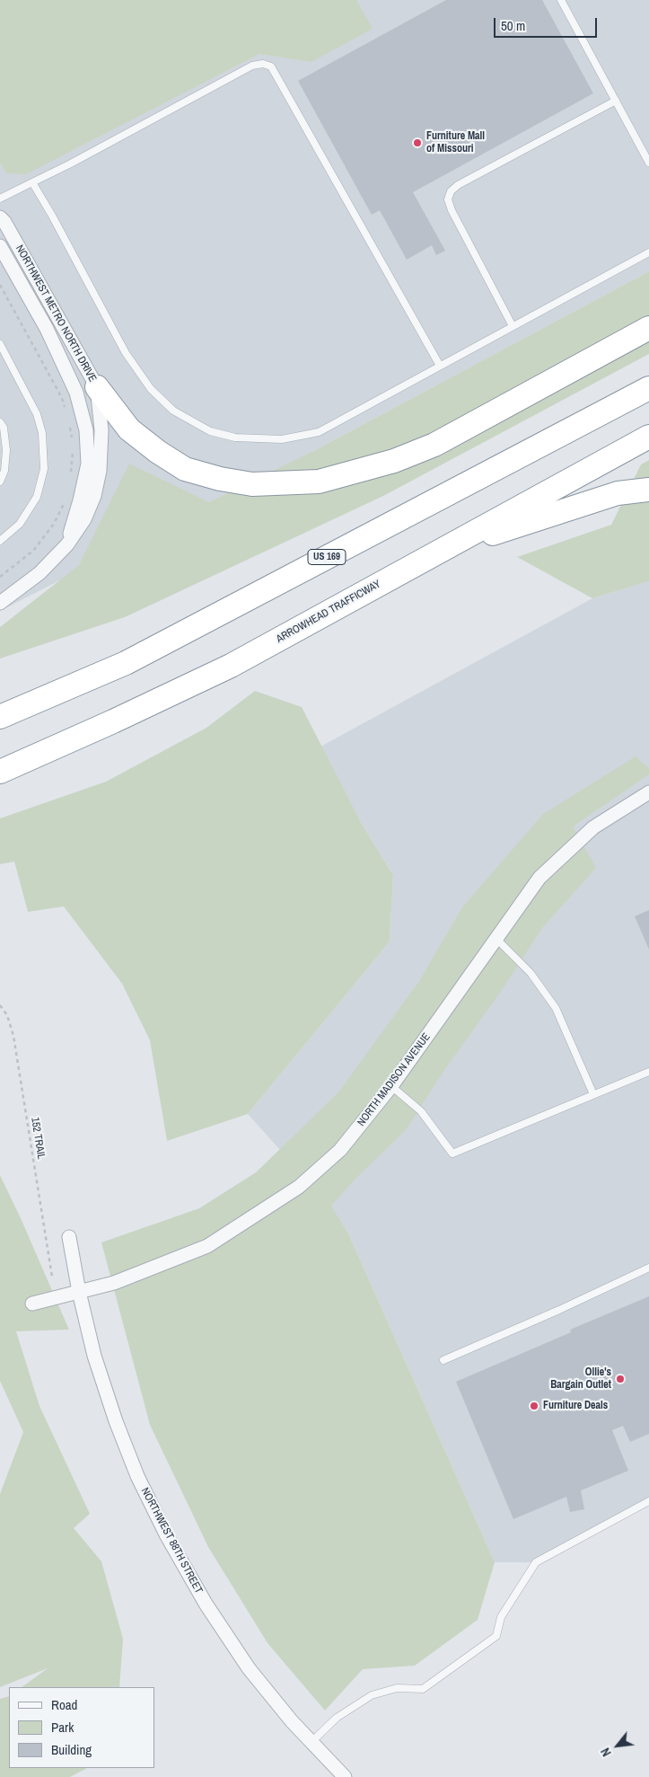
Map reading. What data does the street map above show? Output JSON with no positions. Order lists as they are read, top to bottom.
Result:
{
  "streets": {
    "highway": ["US 169", "ARROWHEAD TRAFFICWAY"],
    "street": ["NORTHWEST METRO NORTH DRIVE", "NORTH MADISON AVENUE", "NORTHWEST 88TH STREET"],
    "path": ["152 TRAIL"]
  },
  "crossings": [
    ["NORTH MADISON AVENUE", "NORTHWEST 88TH STREET"]
  ],
  "places": ["Furniture Mall of Missouri", "Ollie's Bargain Outlet", "Furniture Deals"],
  "legend": ["Road", "Park", "Building"],
  "scale_bar": "50 m",
  "north": "bottom left"
}
